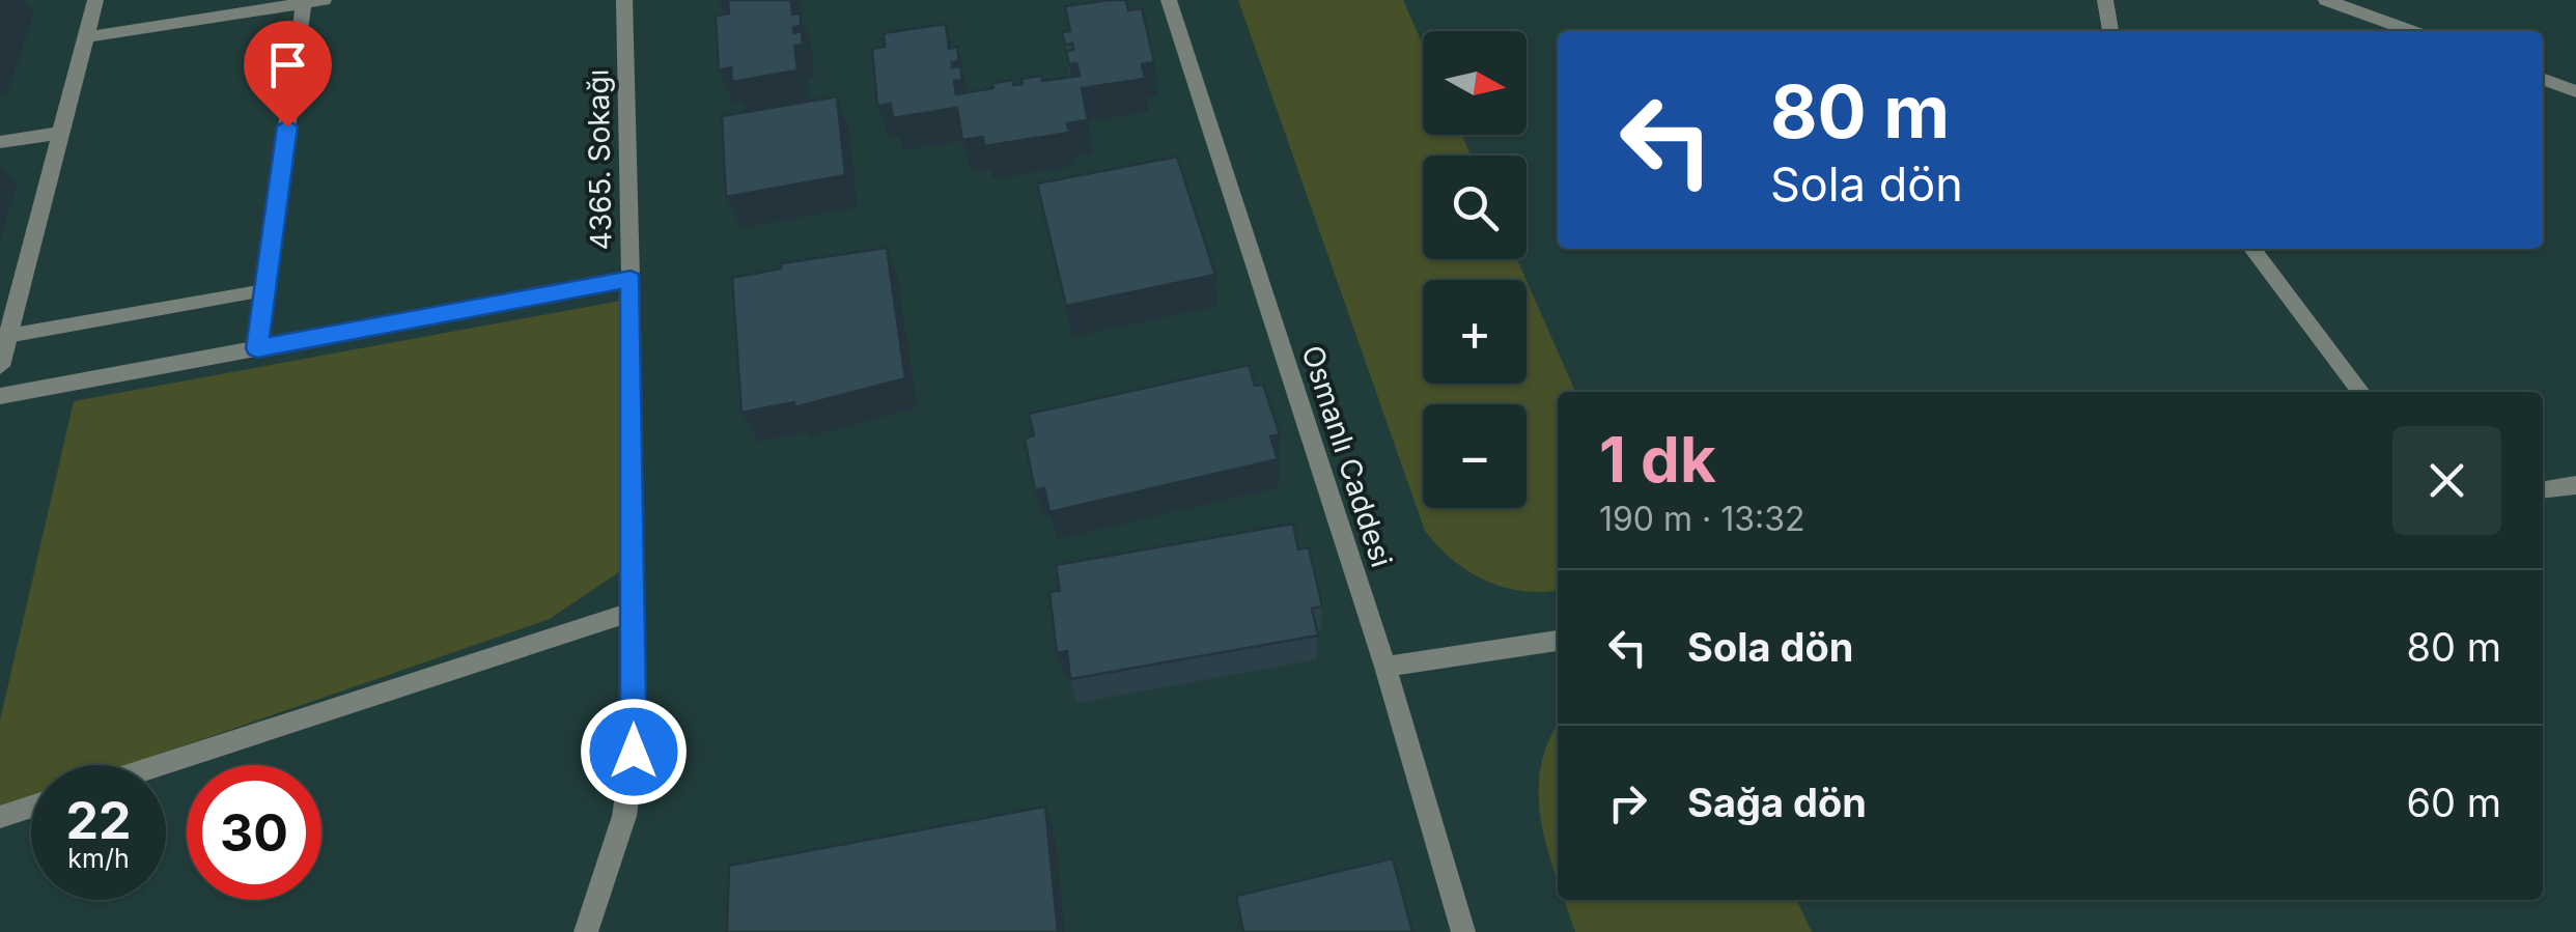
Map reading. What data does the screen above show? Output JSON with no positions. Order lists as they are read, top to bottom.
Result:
{
  "streets": {
    "street": ["4365. Sokağı", "Osmanlı Caddesi"]
  },
  "north": "right",
  "page": {
    "map_buttons": ["+", "−"],
    "turn": ["80 m", "Sola dön"],
    "heading": ["1 dk", "190 m · 13:32"],
    "list": [
      {
        "name": "Sola dön",
        "value": "80 m"
      },
      {
        "name": "Sağa dön",
        "value": "60 m"
      }
    ],
    "speed": "22 km/h",
    "limit": "30"
  }
}
